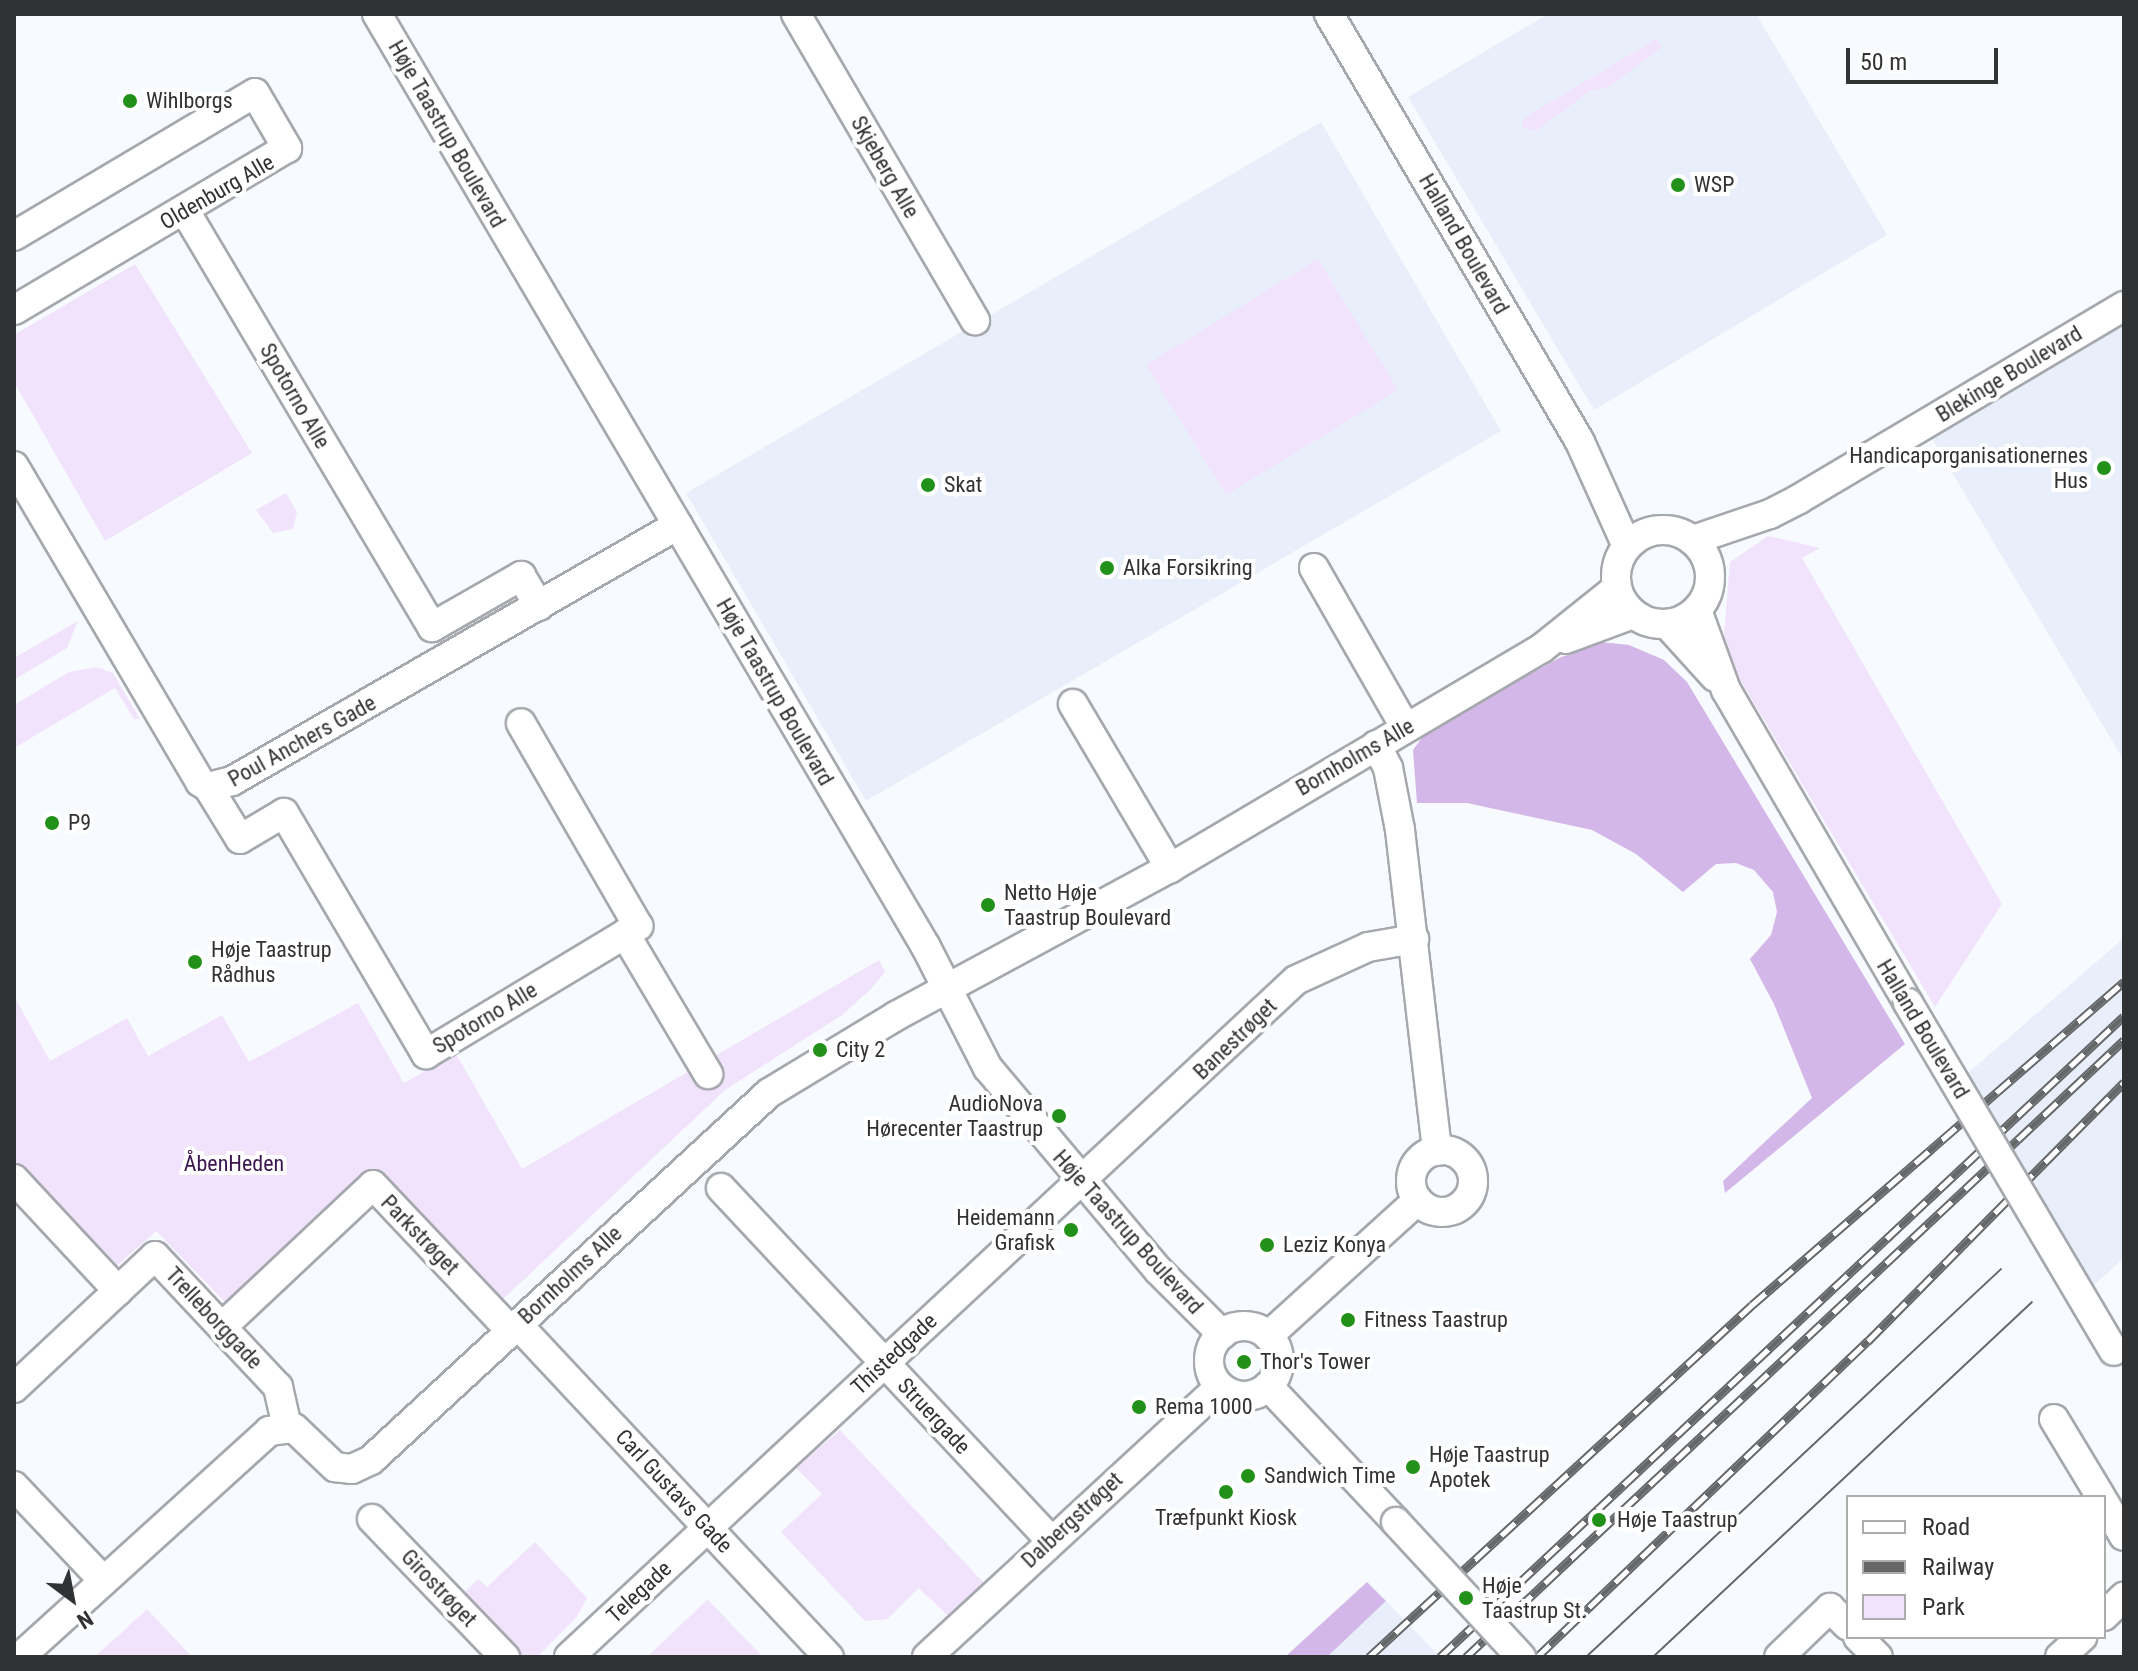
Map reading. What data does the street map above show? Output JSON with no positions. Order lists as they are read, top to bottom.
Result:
{
  "streets": {
    "street": [
      "Høje Taastrup Boulevard",
      "Skjeberg Alle",
      "Oldenburg Alle",
      "Halland Boulevard",
      "Blekinge Boulevard",
      "Spotorno Alle",
      "Poul Anchers Gade",
      "Bornholms Alle",
      "Banestrøget",
      "Parkstrøget",
      "Trelleborggade",
      "Thistedgade",
      "Struergade",
      "Carl Gustavs Gade",
      "Dalbergstrøget",
      "Girostrøget",
      "Telegade"
    ]
  },
  "crossings": [
    ["Høje Taastrup Boulevard", "Poul Anchers Gade"],
    ["Høje Taastrup Boulevard", "Bornholms Alle"],
    ["Høje Taastrup Boulevard", "Banestrøget"],
    ["Høje Taastrup Boulevard", "Thistedgade"],
    ["Høje Taastrup Boulevard", "Dalbergstrøget"],
    ["Oldenburg Alle", "Spotorno Alle"],
    ["Halland Boulevard", "Blekinge Boulevard"],
    ["Halland Boulevard", "Bornholms Alle"],
    ["Blekinge Boulevard", "Bornholms Alle"],
    ["Spotorno Alle", "Poul Anchers Gade"],
    ["Bornholms Alle", "Parkstrøget"],
    ["Bornholms Alle", "Trelleborggade"],
    ["Bornholms Alle", "Carl Gustavs Gade"],
    ["Banestrøget", "Thistedgade"],
    ["Parkstrøget", "Trelleborggade"],
    ["Parkstrøget", "Carl Gustavs Gade"],
    ["Thistedgade", "Struergade"],
    ["Thistedgade", "Carl Gustavs Gade"],
    ["Thistedgade", "Telegade"],
    ["Struergade", "Dalbergstrøget"],
    ["Carl Gustavs Gade", "Telegade"]
  ],
  "parks": ["ÅbenHeden"],
  "places": [
    "Wihlborgs",
    "WSP",
    "Handicaporganisationernes Hus",
    "Skat",
    "Alka Forsikring",
    "P9",
    "Netto Høje Taastrup Boulevard",
    "Høje Taastrup Rådhus",
    "City 2",
    "AudioNova Hørecenter Taastrup",
    "Heidemann Grafisk",
    "Leziz Konya",
    "Fitness Taastrup",
    "Thor's Tower",
    "Rema 1000",
    "Høje Taastrup Apotek",
    "Sandwich Time",
    "Træfpunkt Kiosk",
    "Høje Taastrup",
    "Høje Taastrup St."
  ],
  "legend": ["Road", "Railway", "Park"],
  "scale_bar": "50 m",
  "north": "bottom right"
}
